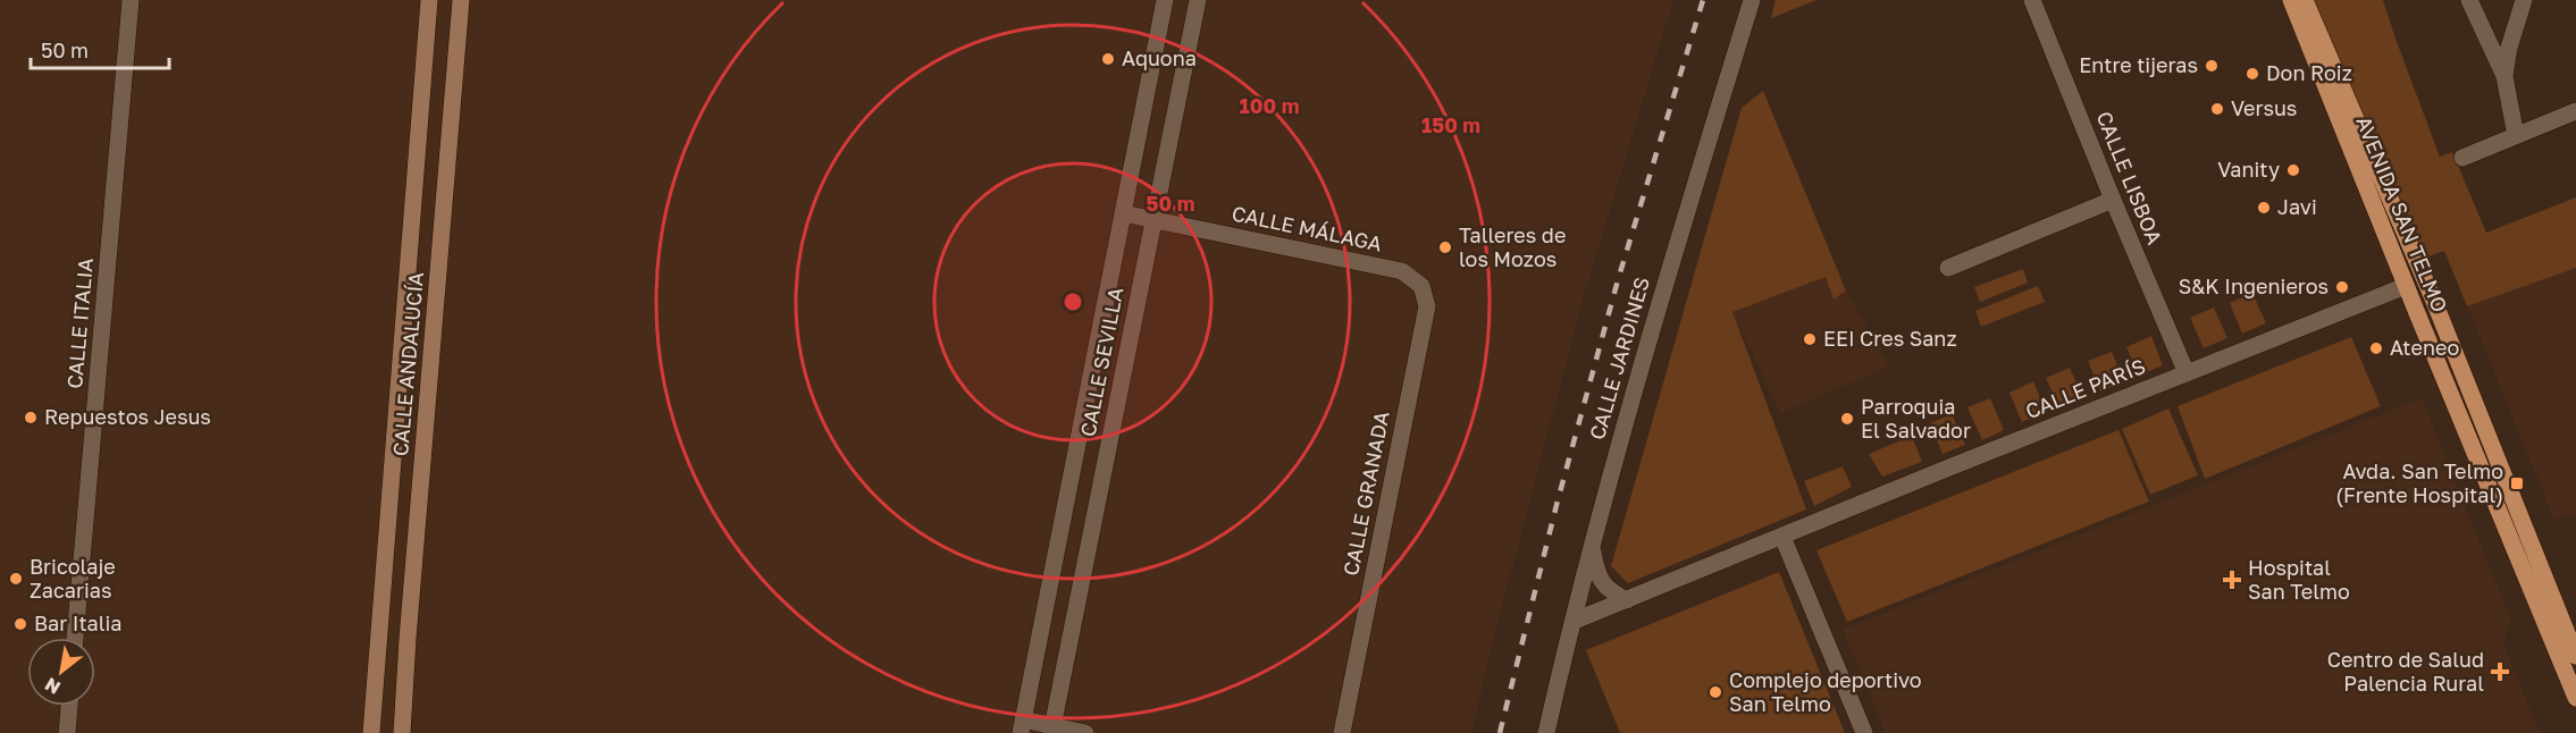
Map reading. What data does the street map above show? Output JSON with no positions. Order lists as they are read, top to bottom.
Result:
{
  "streets": {
    "main road": ["AVENIDA SAN TELMO", "CALLE ANDALUCÍA"],
    "street": [
      "CALLE LISBOA",
      "CALLE MÁLAGA",
      "CALLE ITALIA",
      "CALLE JARDINES",
      "CALLE SEVILLA",
      "CALLE PARÍS",
      "CALLE GRANADA"
    ]
  },
  "crossings": [
    ["CALLE LISBOA", "CALLE PARÍS"],
    ["AVENIDA SAN TELMO", "CALLE PARÍS"],
    ["CALLE MÁLAGA", "CALLE SEVILLA"],
    ["CALLE MÁLAGA", "CALLE GRANADA"],
    ["CALLE JARDINES", "CALLE PARÍS"]
  ],
  "places": {
    "other": [
      "Aquona",
      "Entre tijeras",
      "Don Roiz",
      "Versus",
      "Vanity",
      "Javi",
      "Talleres de los Mozos",
      "S&K Ingenieros",
      "EEI Cres Sanz",
      "Ateneo",
      "Repuestos Jesus",
      "Parroquia El Salvador",
      "Bricolaje Zacarias",
      "Bar Italia",
      "Complejo deportivo San Telmo"
    ],
    "transit": ["Avda. San Telmo (Frente Hospital)"],
    "health": ["Hospital San Telmo", "Centro de Salud Palencia Rural"]
  },
  "scale_bar": "50 m",
  "north": "bottom left",
  "rings": ["100 m", "150 m", "50 m"]
}
